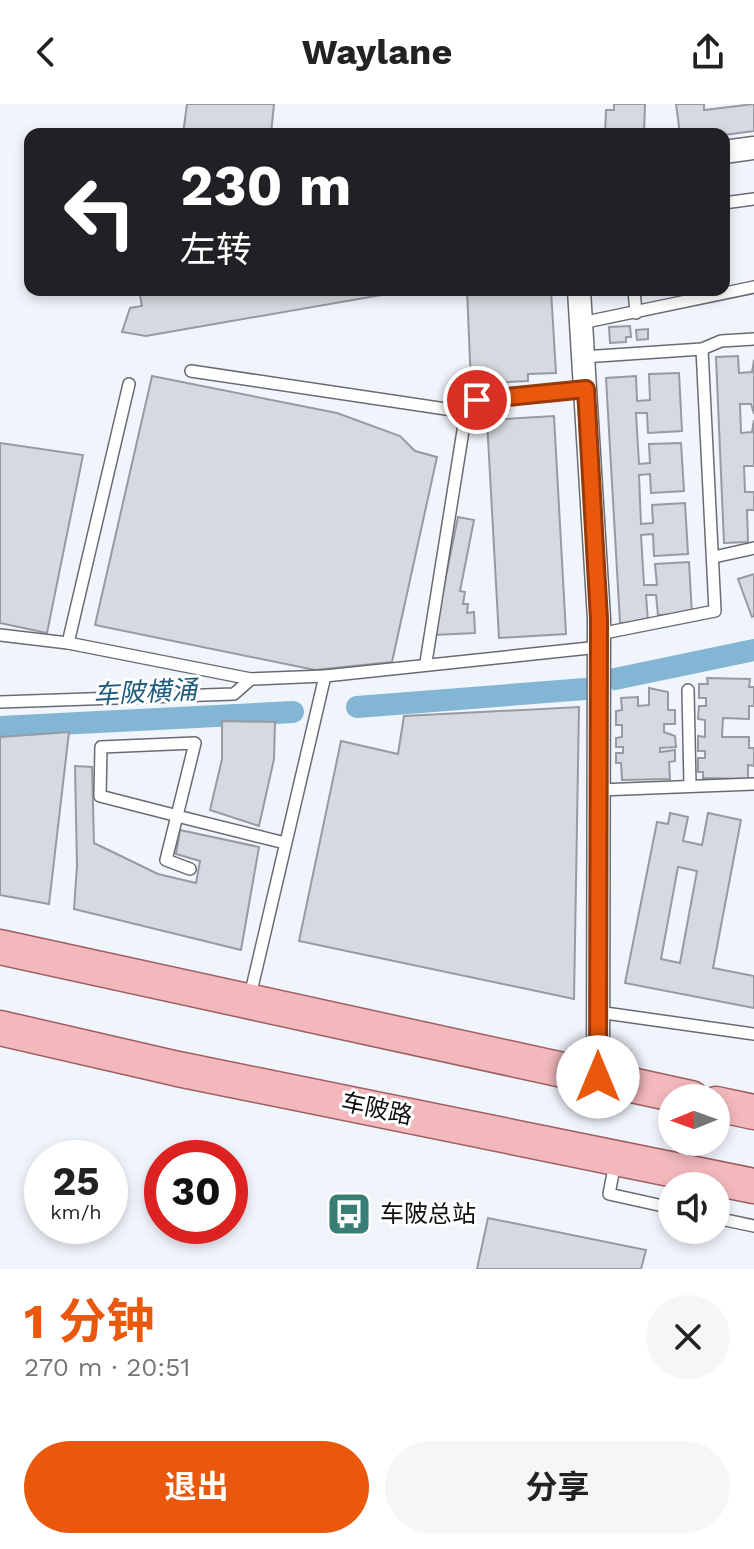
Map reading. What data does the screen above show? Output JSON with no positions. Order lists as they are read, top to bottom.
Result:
{
  "streets": {
    "main road": ["车陂路"]
  },
  "water": ["车陂横涌"],
  "places": {
    "bus stop": ["车陂总站"]
  },
  "north": "left",
  "page": {
    "header": "Waylane",
    "turn": ["230 m", "左转"],
    "speed": "25 km/h",
    "limit": "30",
    "heading": ["1 分钟", "270 m · 20:51"],
    "buttons": ["退出", "分享"]
  }
}
